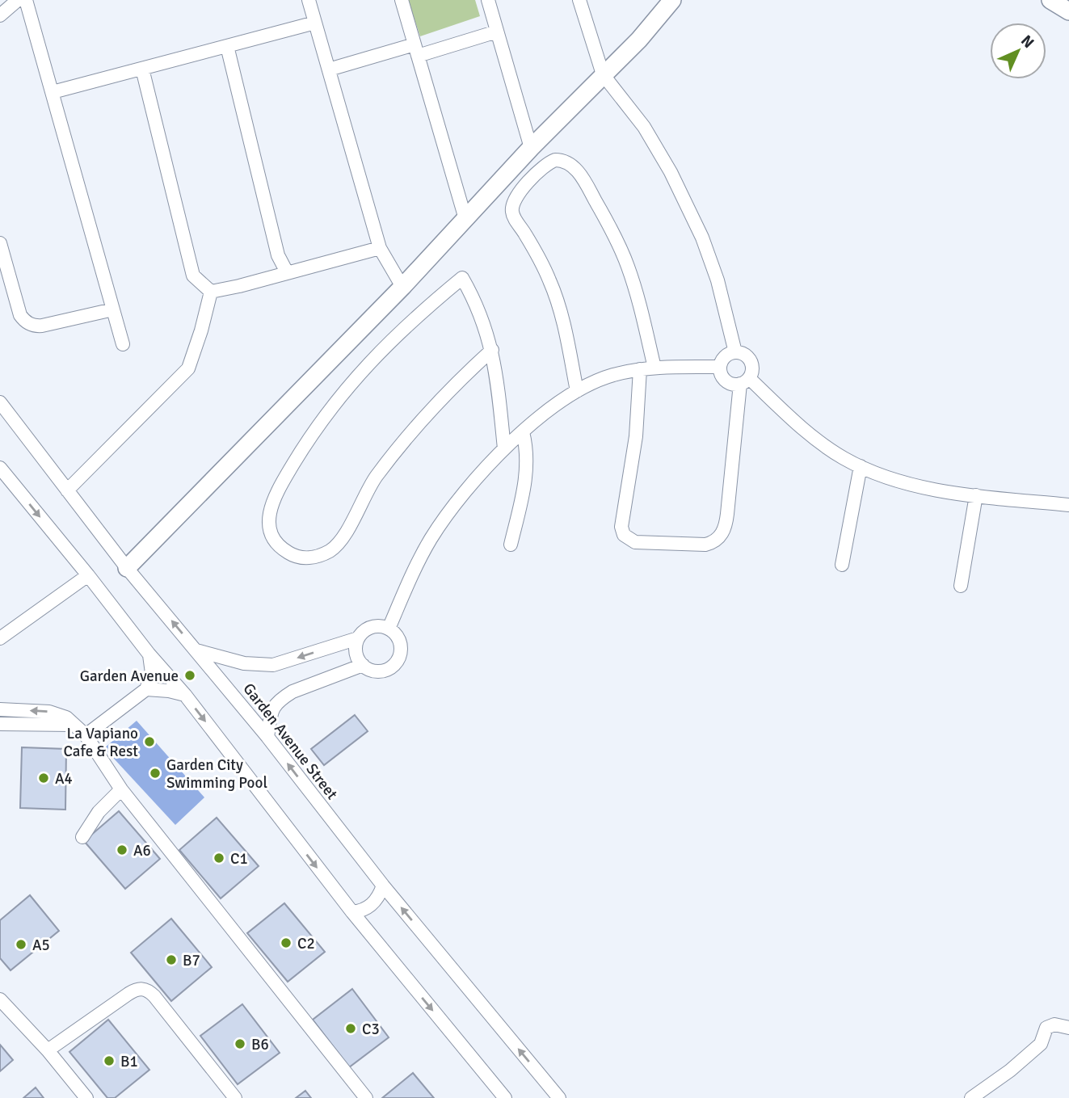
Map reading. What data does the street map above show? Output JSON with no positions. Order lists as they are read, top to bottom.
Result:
{
  "streets": {
    "street": ["Garden Avenue Street"]
  },
  "places": [
    "Garden Avenue",
    "La Vapiano Cafe & Rest",
    "Garden City Swimming Pool",
    "A4",
    "A6",
    "C1",
    "C2",
    "A5",
    "B7",
    "C3",
    "B6",
    "B1"
  ],
  "north": "top right"
}
